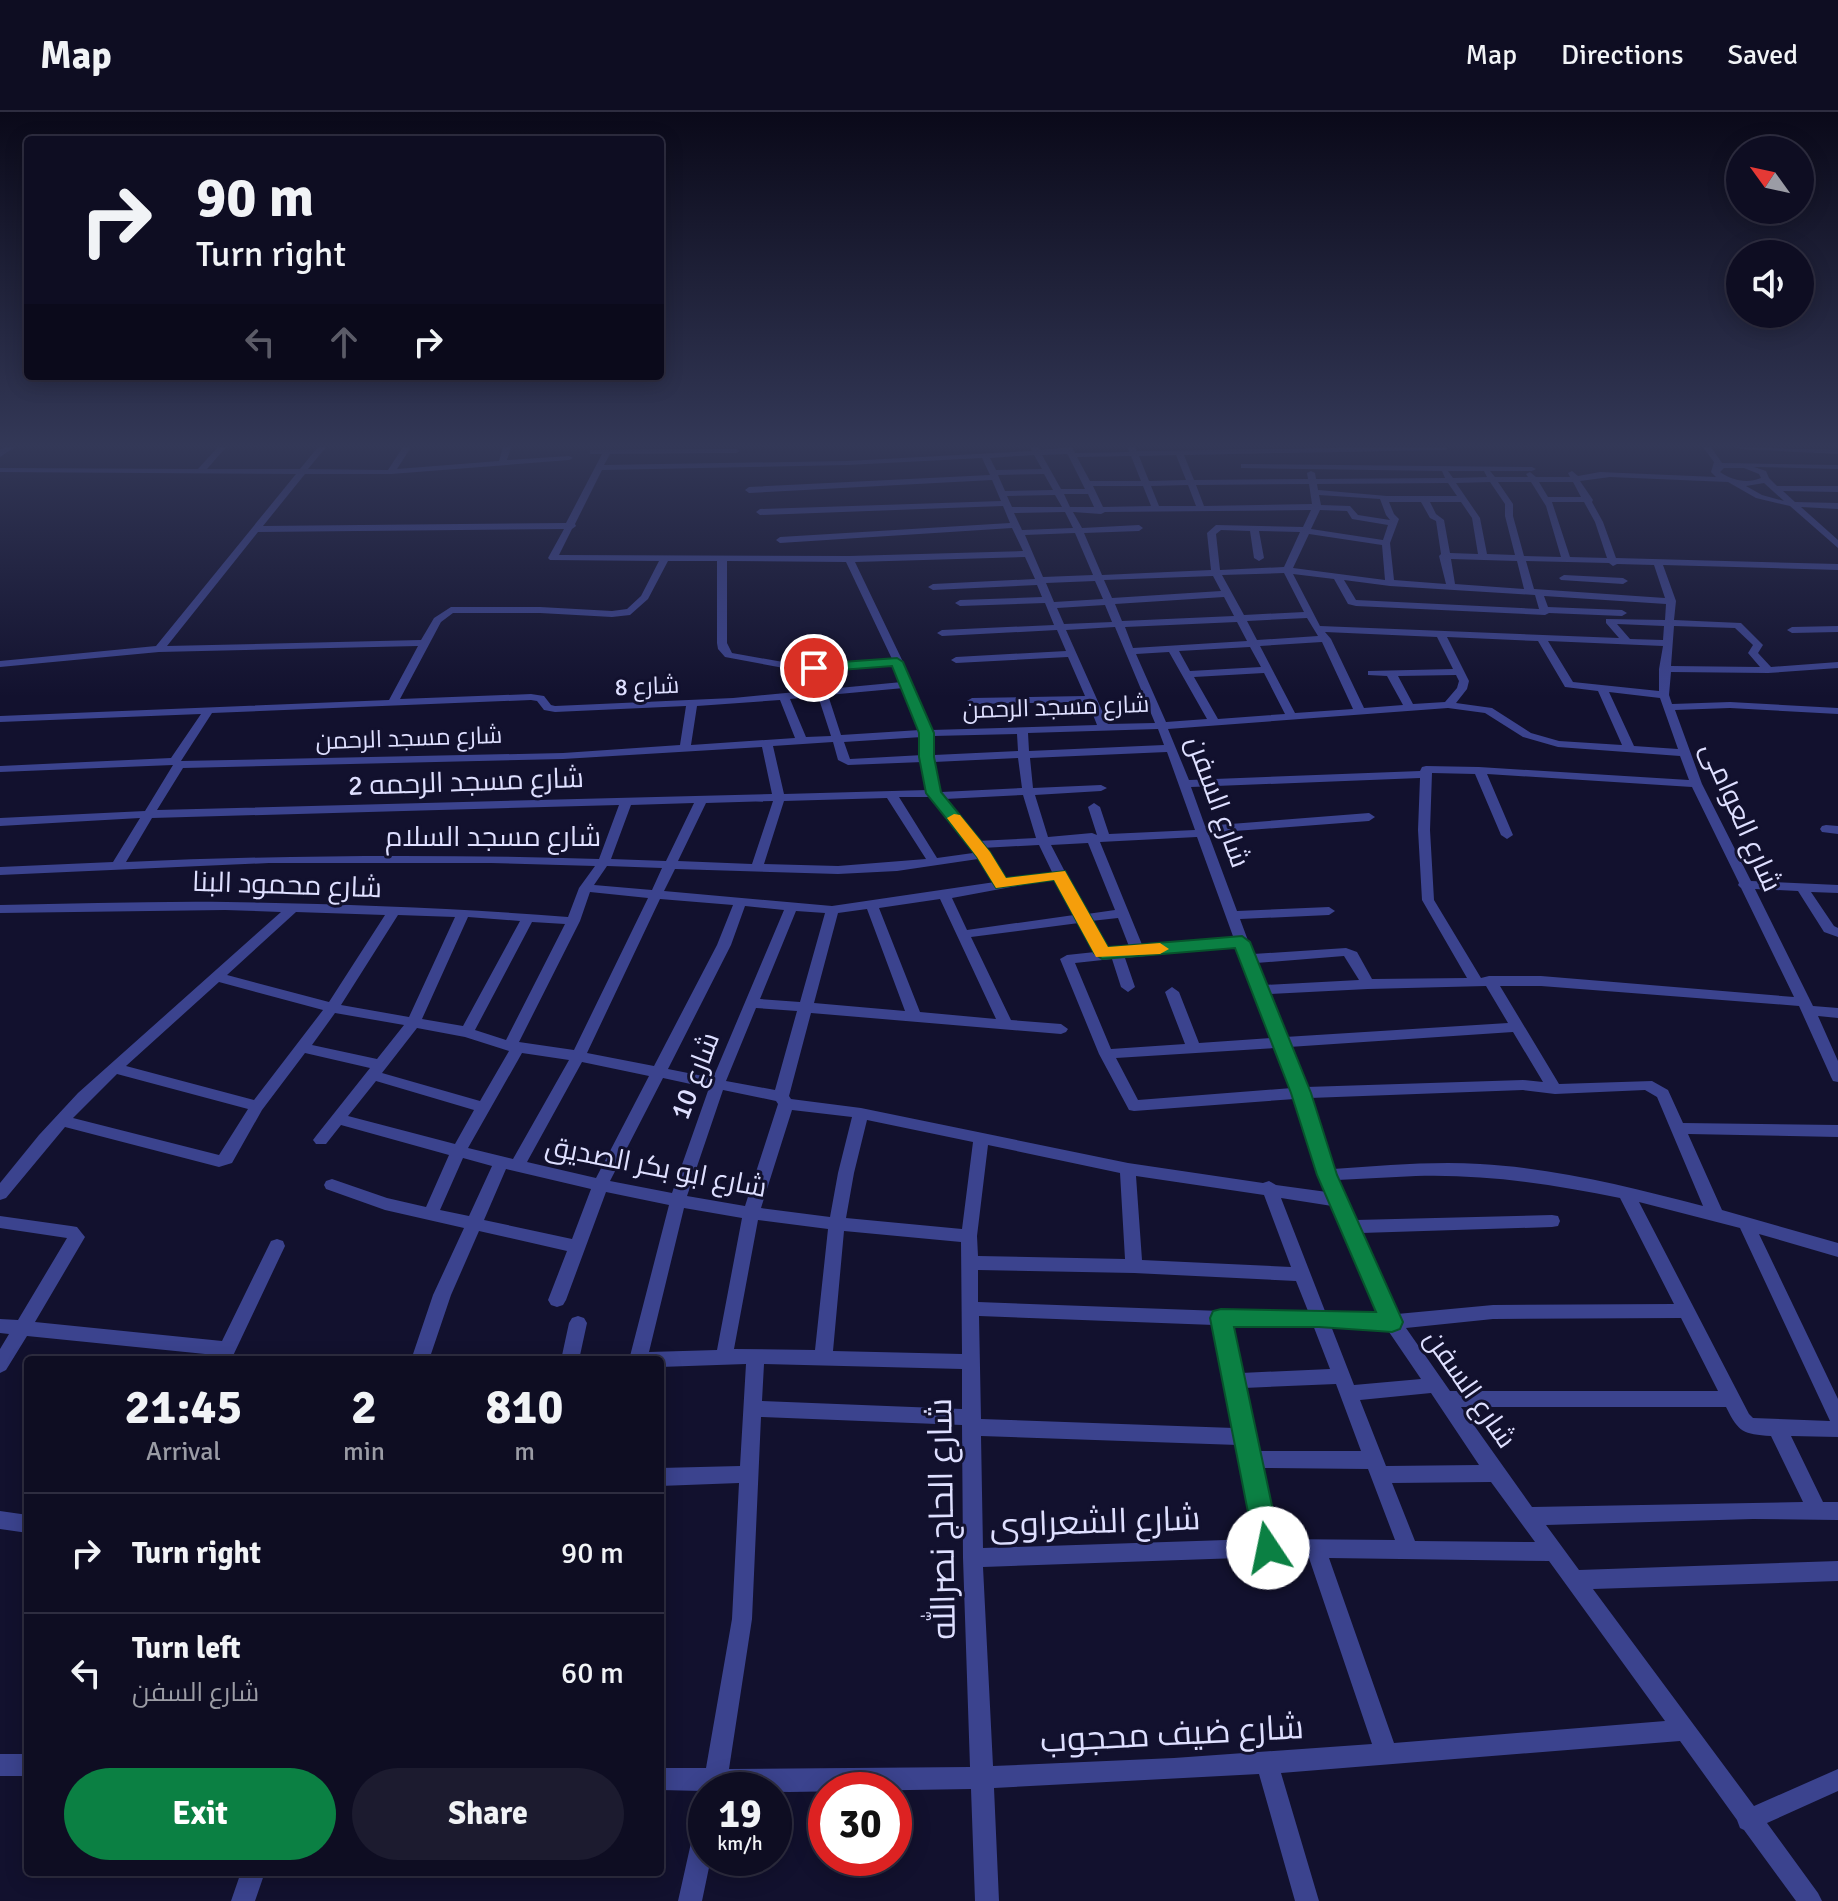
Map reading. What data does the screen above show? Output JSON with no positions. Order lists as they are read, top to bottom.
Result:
{
  "streets": {
    "street": [
      "شارع 8",
      "شارع مسجد الرحمن",
      "شارع مسجد الرحمه 2",
      "شارع السفن",
      "شارع العوامى",
      "شارع مسجد السلام",
      "شارع محمود البنا",
      "شارع 10",
      "شارع ابو بكر الصديق",
      "شارع الحاج نصرالله",
      "شارع الشعراوى",
      "شارع ضيف محجوب"
    ]
  },
  "crossings": [
    ["شارع مسجد الرحمن", "شارع السفن"],
    ["شارع مسجد الرحمن", "شارع العوامى"],
    ["شارع السفن", "شارع مسجد السلام"],
    ["شارع السفن", "شارع الشعراوى"],
    ["شارع السفن", "شارع ضيف محجوب"],
    ["شارع 10", "شارع ابو بكر الصديق"],
    ["شارع ابو بكر الصديق", "شارع الحاج نصرالله"],
    ["شارع الحاج نصرالله", "شارع الشعراوى"],
    ["شارع الحاج نصرالله", "شارع ضيف محجوب"]
  ],
  "north": "top left",
  "page": {
    "header": "Map",
    "nav": ["Map", "Directions", "Saved"],
    "turn": ["90 m", "Turn right"],
    "eta": [
      "21:45",
      "Arrival",
      "2",
      "min",
      "810",
      "m"
    ],
    "list": [
      {
        "name": "Turn right",
        "value": "90 m"
      },
      {
        "name": "Turn left",
        "note": "شارع السفن",
        "value": "60 m"
      }
    ],
    "buttons": ["Exit", "Share"],
    "speed": "19 km/h",
    "limit": "30"
  }
}
